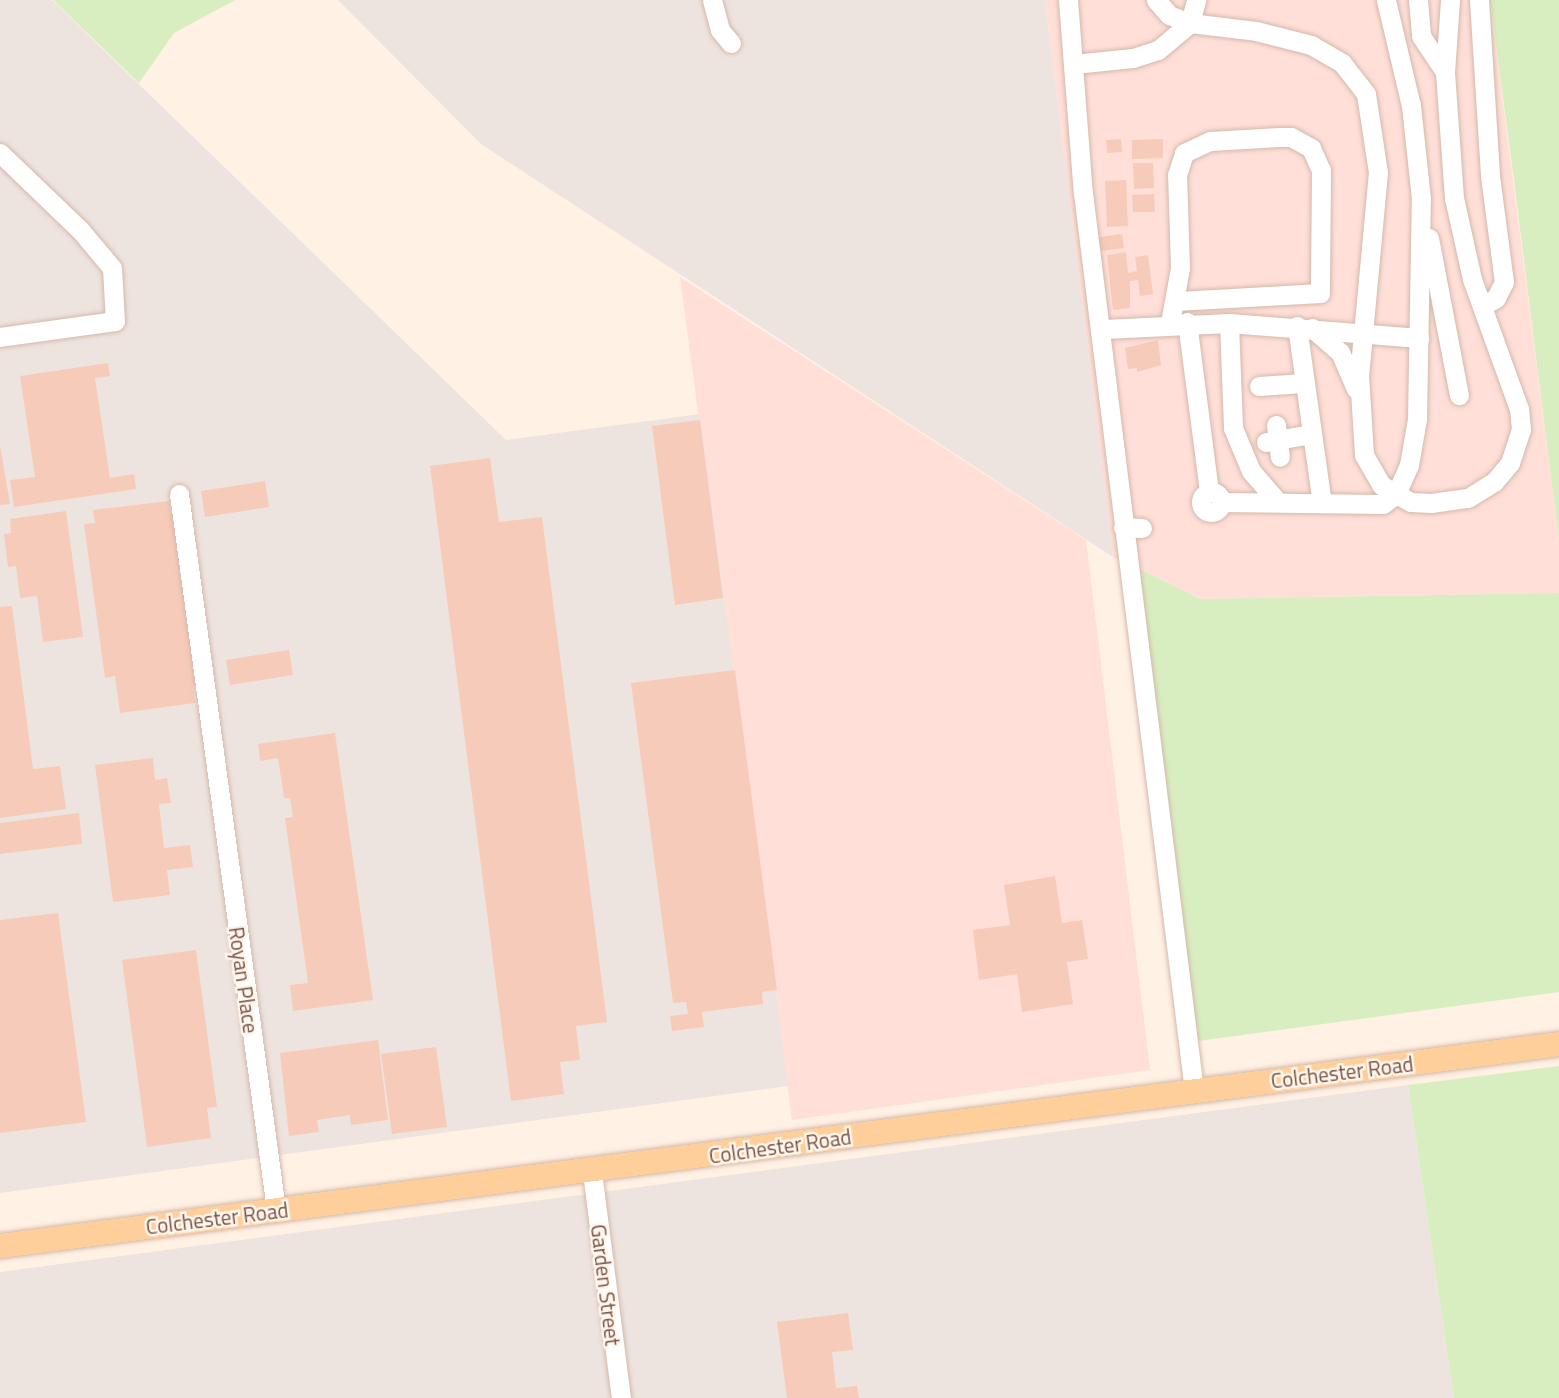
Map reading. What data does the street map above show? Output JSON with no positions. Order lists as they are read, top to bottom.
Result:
{
  "streets": {
    "main road": ["Colchester Road"],
    "street": ["Royan Place", "Garden Street"]
  },
  "crossings": [
    ["Royan Place", "Colchester Road"],
    ["Colchester Road", "Garden Street"]
  ]
}
